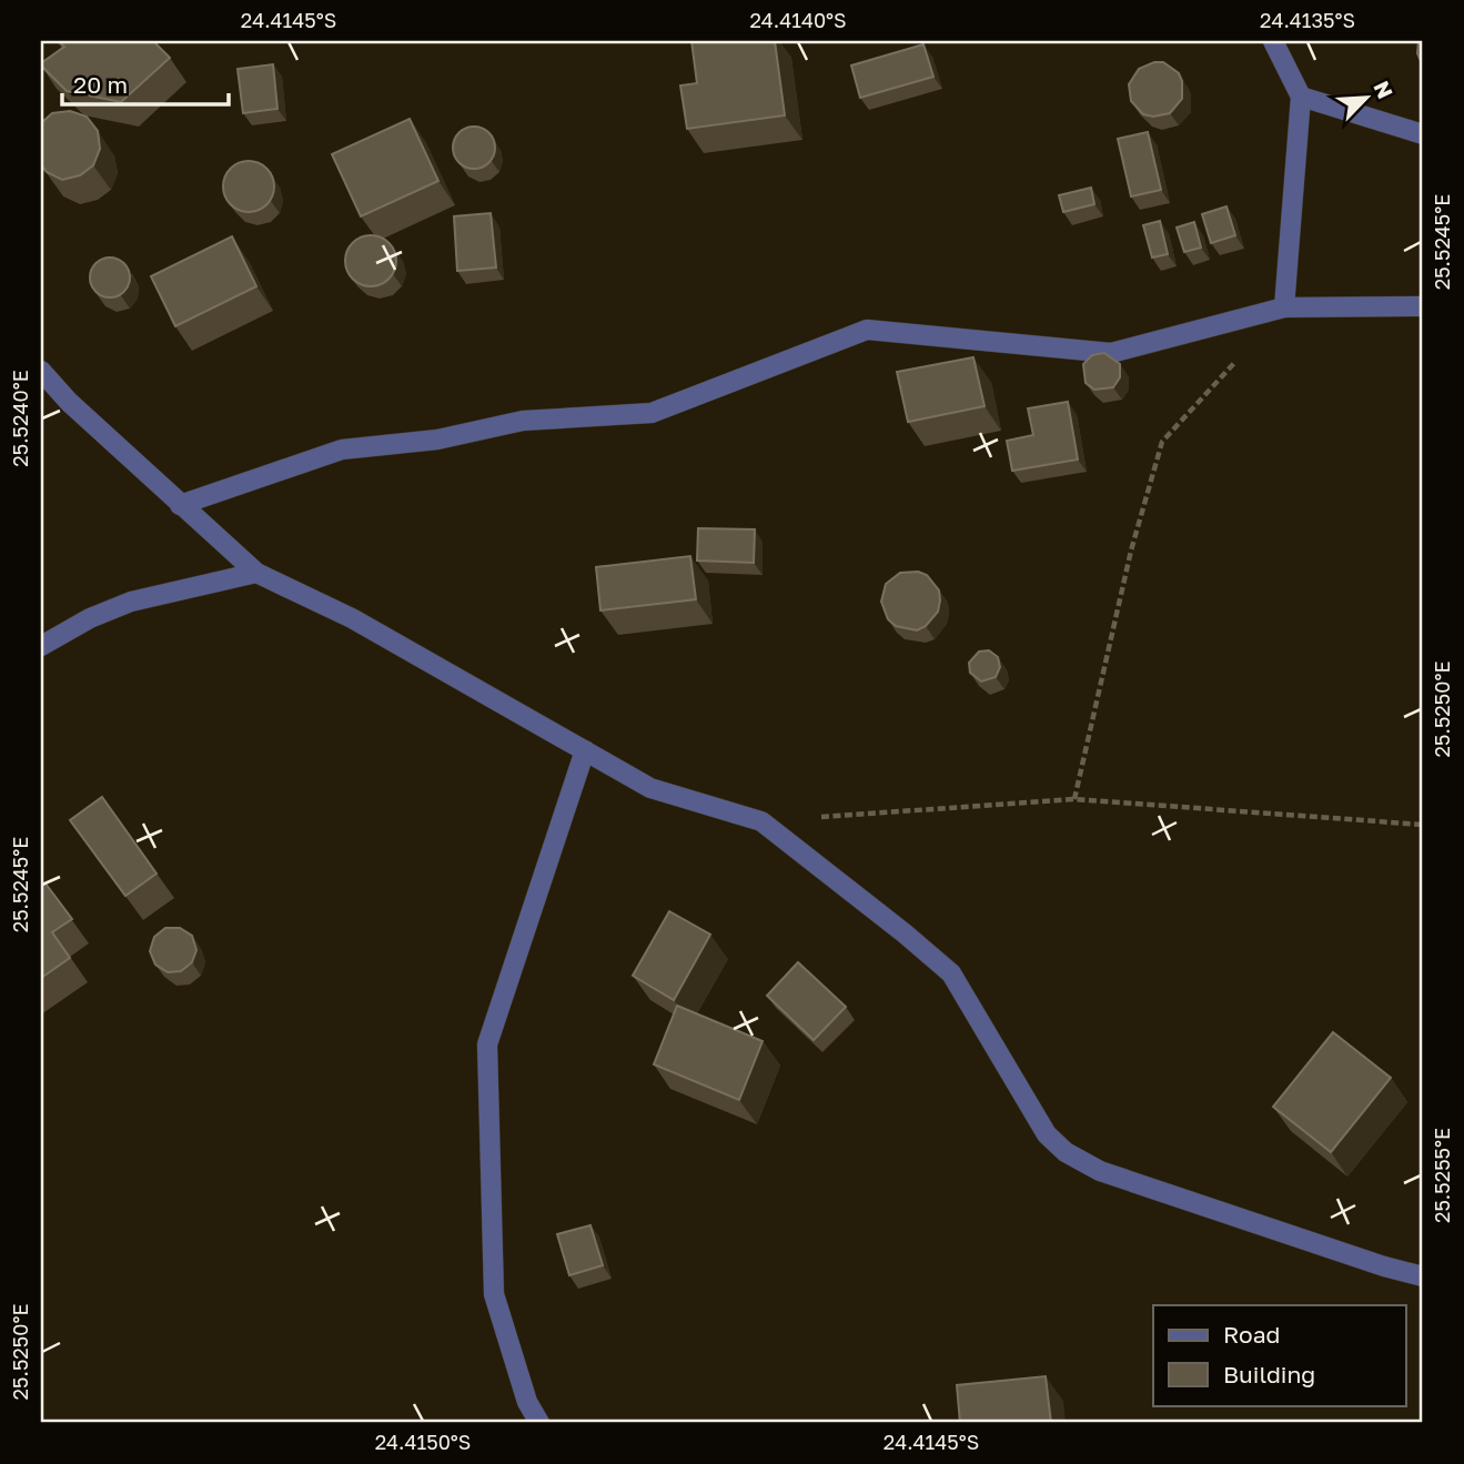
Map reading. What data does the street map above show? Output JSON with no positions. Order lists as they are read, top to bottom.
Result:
{
  "legend": ["Road", "Building"],
  "scale_bar": "20 m",
  "north": "top right",
  "coordinates": [
    "24.4145°S",
    "24.4140°S",
    "24.4135°S",
    "25.5245°E",
    "25.5240°E",
    "25.5250°E",
    "25.5255°E",
    "24.4150°S"
  ]
}
